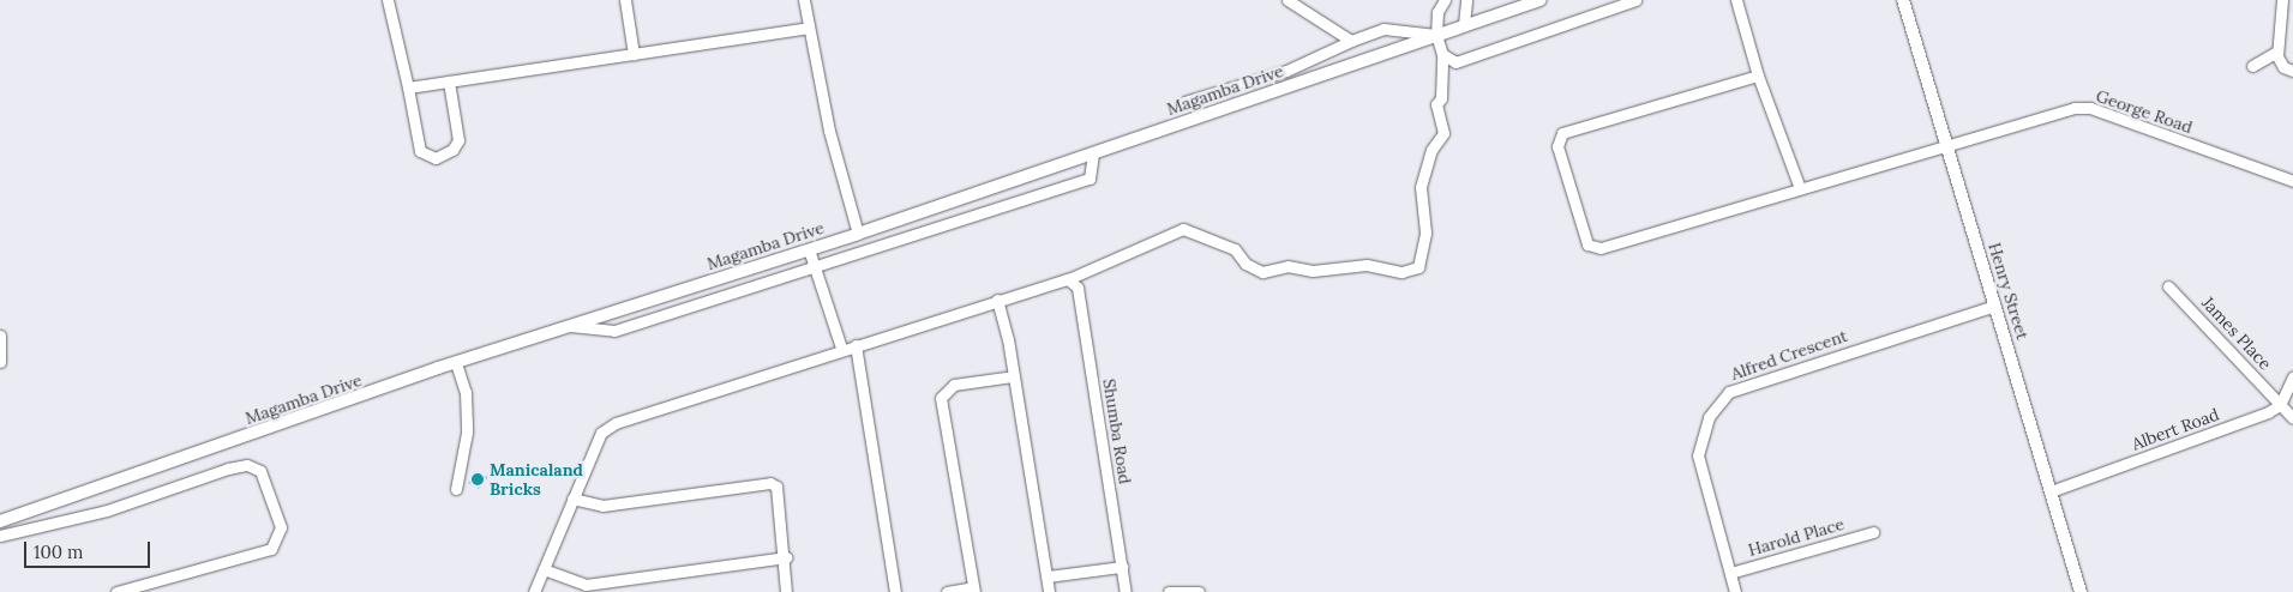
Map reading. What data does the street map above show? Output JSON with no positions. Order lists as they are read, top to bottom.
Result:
{
  "streets": {
    "street": [
      "Magamba Drive",
      "George Road",
      "Henry Street",
      "James Place",
      "Alfred Crescent",
      "Albert Road",
      "Shumba Road",
      "Harold Place"
    ]
  },
  "crossings": [
    ["George Road", "Henry Street"],
    ["Henry Street", "Alfred Crescent"],
    ["Henry Street", "Albert Road"],
    ["James Place", "Albert Road"],
    ["Alfred Crescent", "Harold Place"]
  ],
  "places": ["Manicaland Bricks"],
  "scale_bar": "100 m"
}
